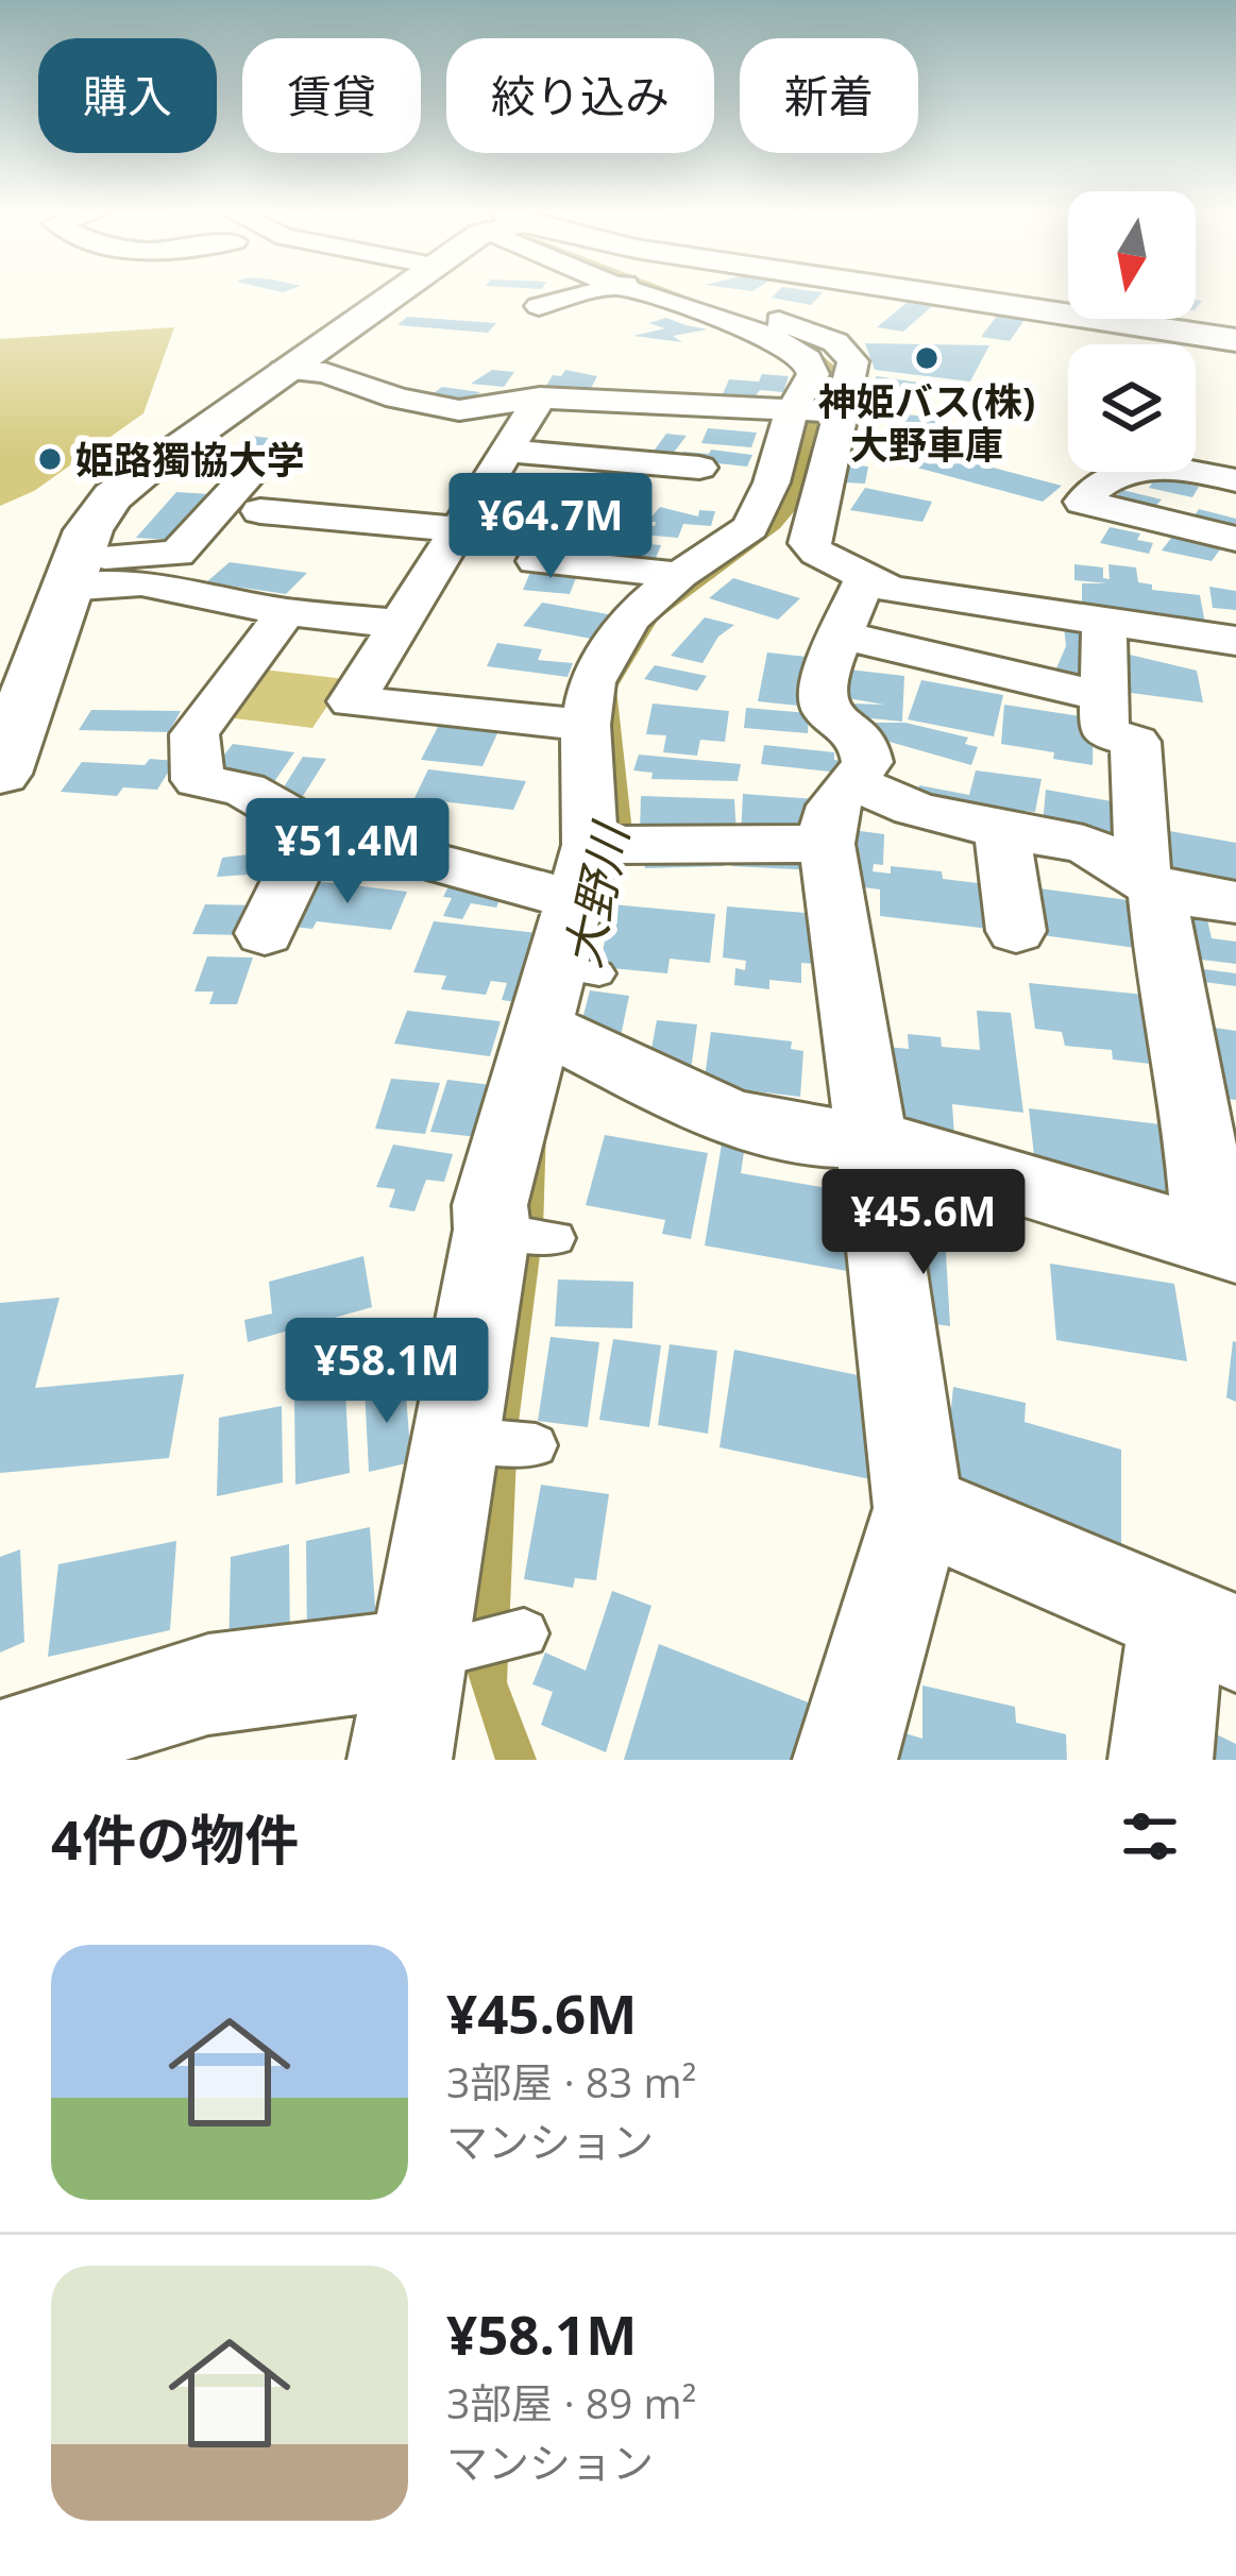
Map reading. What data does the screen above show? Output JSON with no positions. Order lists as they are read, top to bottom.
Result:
{
  "water": ["大野川"],
  "places": ["神姫バス(株) 大野車庫", "姫路獨協大学"],
  "north": "bottom",
  "page": {
    "chip": [
      "購入",
      "賃貸",
      "絞り込み",
      "新着"
    ],
    "price": [
      "¥64.7M",
      "¥51.4M",
      "¥45.6M",
      "¥58.1M"
    ],
    "heading": "4件の物件",
    "list": [
      {
        "name": "¥45.6M",
        "note": "3部屋 · 83 m² · マンション"
      },
      {
        "name": "¥58.1M",
        "note": "3部屋 · 89 m² · マンション"
      }
    ]
  }
}
